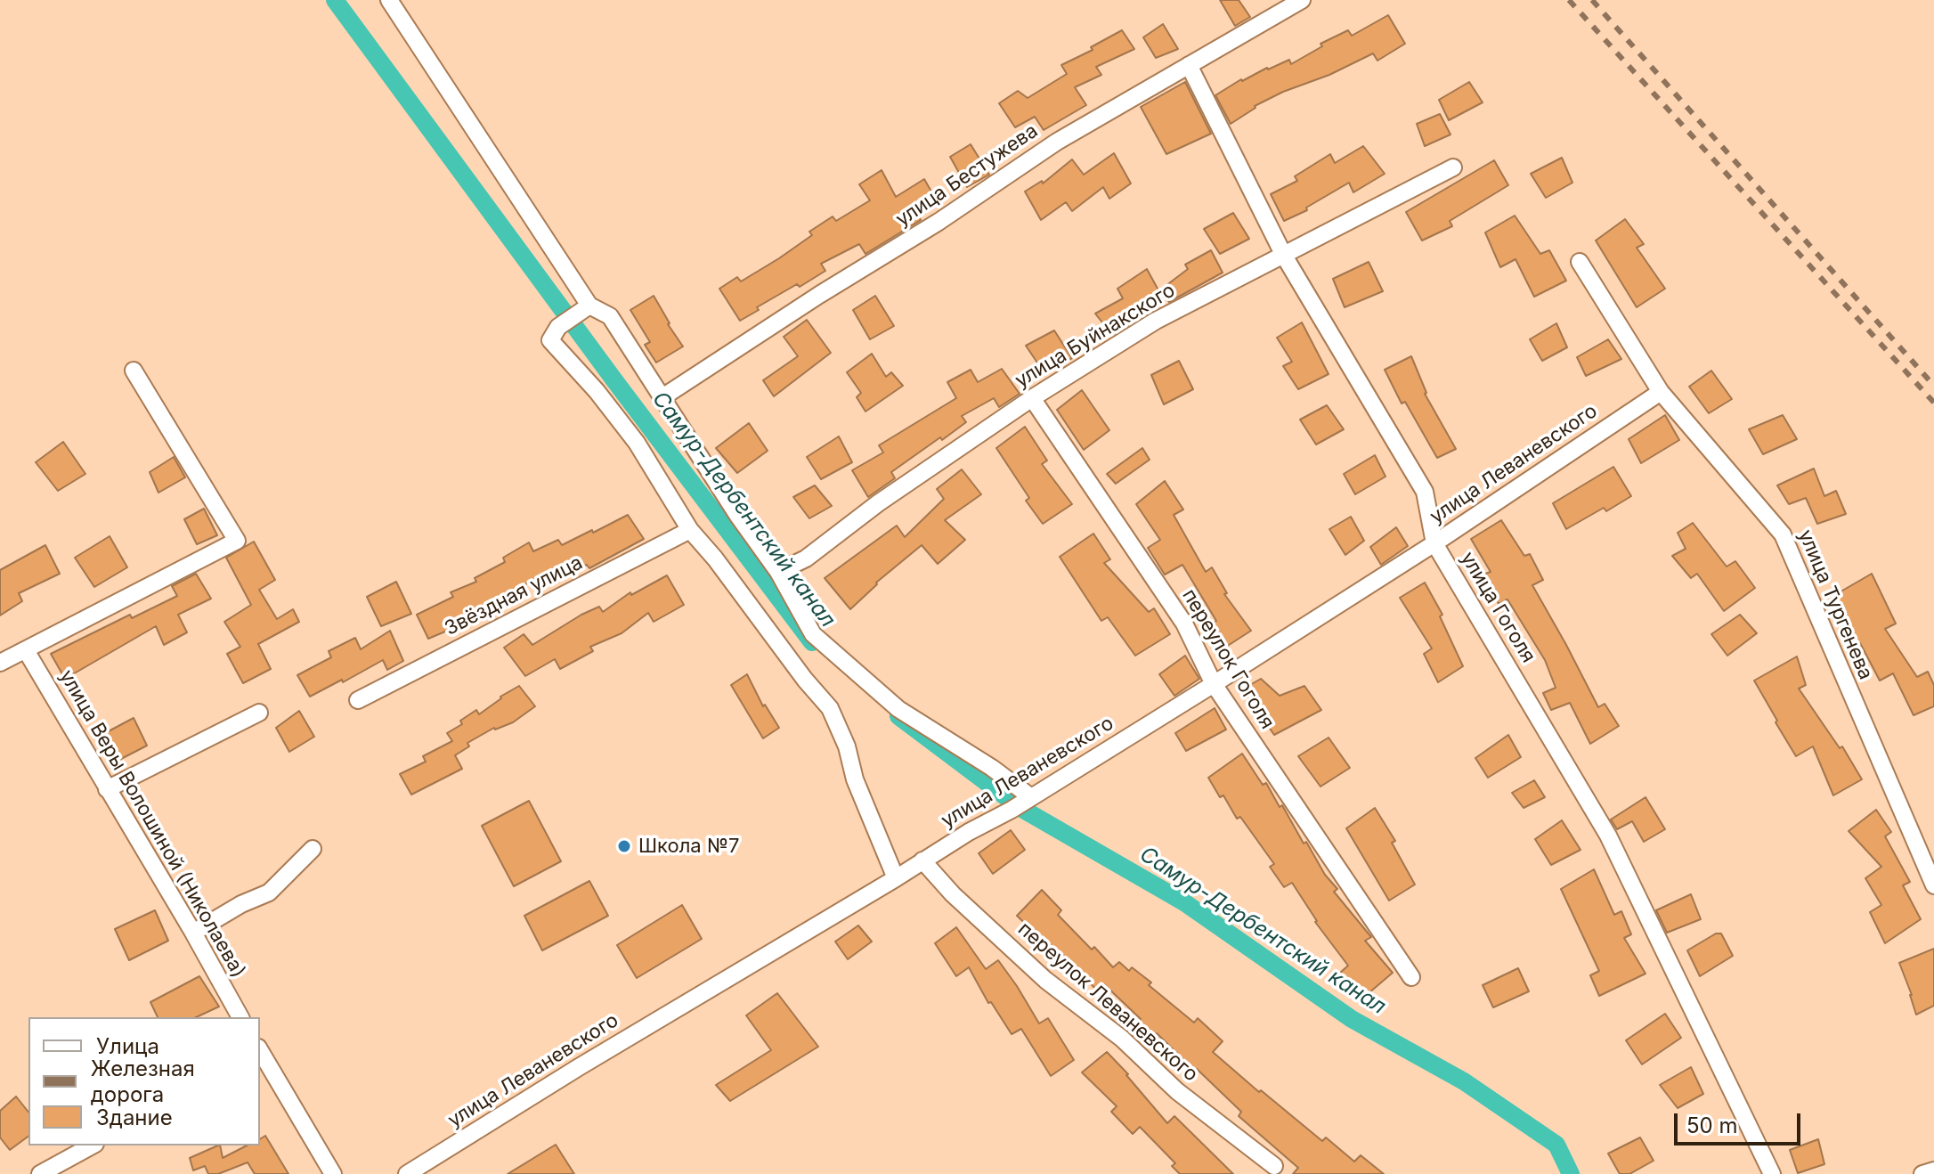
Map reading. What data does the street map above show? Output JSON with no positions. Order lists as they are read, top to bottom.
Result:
{
  "streets": {
    "street": [
      "улица Бестужева",
      "улица Буйнакского",
      "улица Леваневского",
      "Звёздная улица",
      "улица Тургенева",
      "улица Гоголя",
      "переулок Гоголя",
      "улица Веры Волошиной (Николаева)",
      "переулок Леваневского"
    ]
  },
  "crossings": [
    ["улица Бестужева", "улица Гоголя"],
    ["улица Буйнакского", "улица Гоголя"],
    ["улица Буйнакского", "переулок Гоголя"],
    ["улица Леваневского", "улица Тургенева"],
    ["улица Леваневского", "улица Гоголя"],
    ["улица Леваневского", "переулок Гоголя"],
    ["улица Леваневского", "переулок Леваневского"]
  ],
  "water": ["Самур-Дербентский канал"],
  "places": ["Школа №7"],
  "legend": ["Улица", "Железная дорога", "Здание"],
  "scale_bar": "50 m"
}
